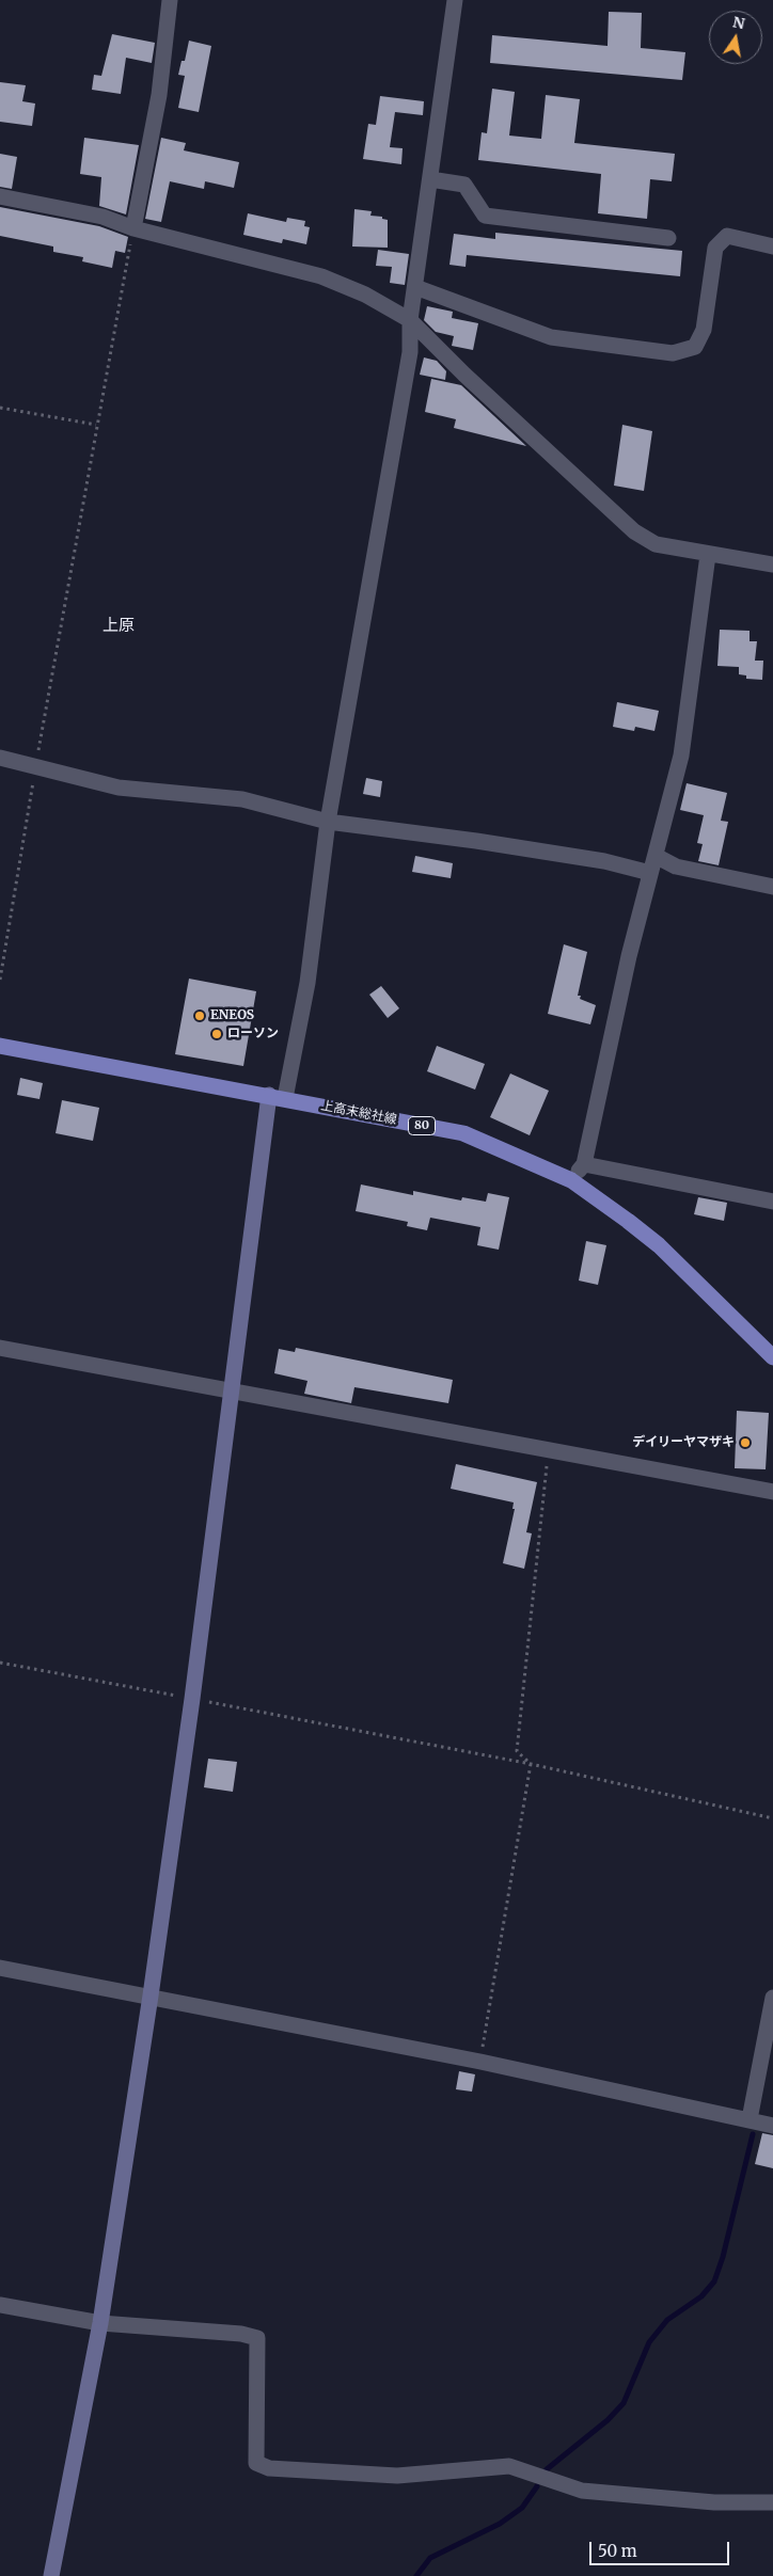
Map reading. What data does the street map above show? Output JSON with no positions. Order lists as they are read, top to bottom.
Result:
{
  "streets": {
    "main road": ["上高末総社線", "80"]
  },
  "districts": ["上原"],
  "places": ["ENEOS", "ローソン", "デイリーヤマザキ"],
  "scale_bar": "50 m",
  "north": "top"
}
